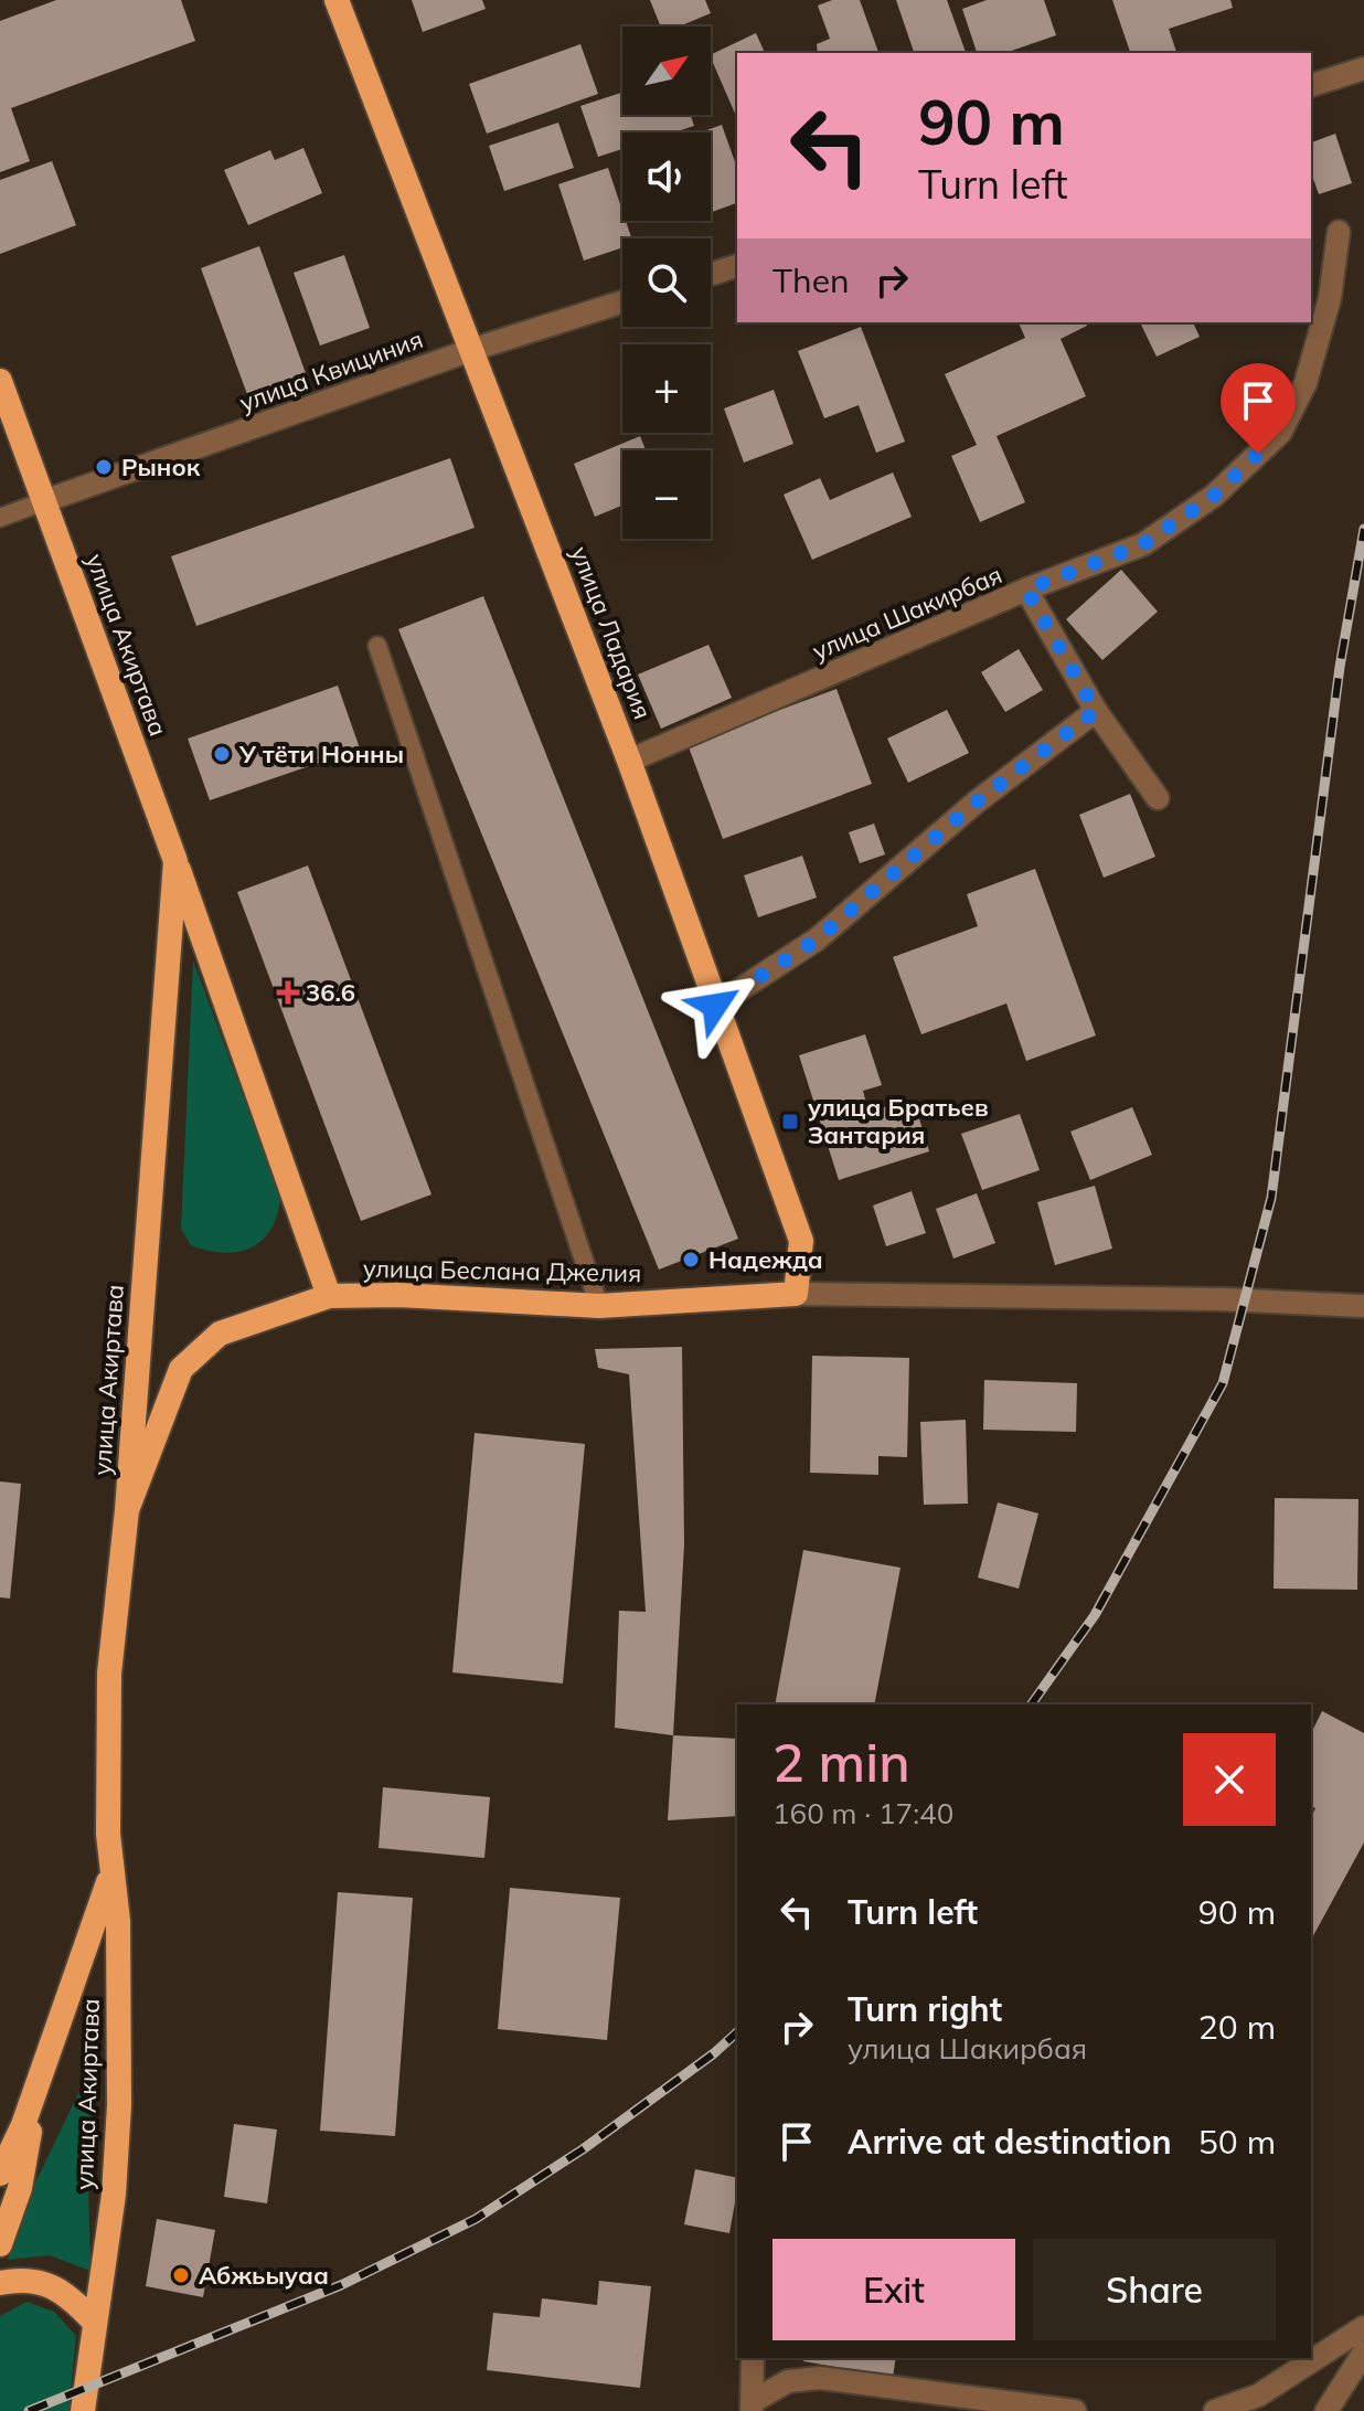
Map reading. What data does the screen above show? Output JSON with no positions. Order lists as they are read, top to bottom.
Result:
{
  "streets": {
    "highway": ["улица Ладария", "улица Акиртава", "улица Беслана Джелия"],
    "street": ["улица Квициния", "улица Шакирбая"]
  },
  "crossings": [
    ["улица Квициния", "улица Ладария"],
    ["улица Квициния", "улица Акиртава"],
    ["улица Шакирбая", "улица Ладария"],
    ["улица Ладария", "улица Беслана Джелия"],
    ["улица Акиртава", "улица Беслана Джелия"]
  ],
  "places": {
    "other": [
      "Рынок",
      "У тёти Нонны",
      "Надежда",
      "Абжьыуаа"
    ],
    "health": ["36.6"],
    "transit": ["улица Братьев Зантария"]
  },
  "north": "top right",
  "page": {
    "map_buttons": ["+", "−"],
    "turn": ["90 m", "Turn left"],
    "then": "Then",
    "heading": ["2 min", "160 m · 17:40"],
    "list": [
      {
        "name": "Turn left",
        "value": "90 m"
      },
      {
        "name": "Turn right",
        "note": "улица Шакирбая",
        "value": "20 m"
      },
      {
        "name": "Arrive at destination",
        "value": "50 m"
      }
    ],
    "buttons": ["Exit", "Share"]
  }
}
